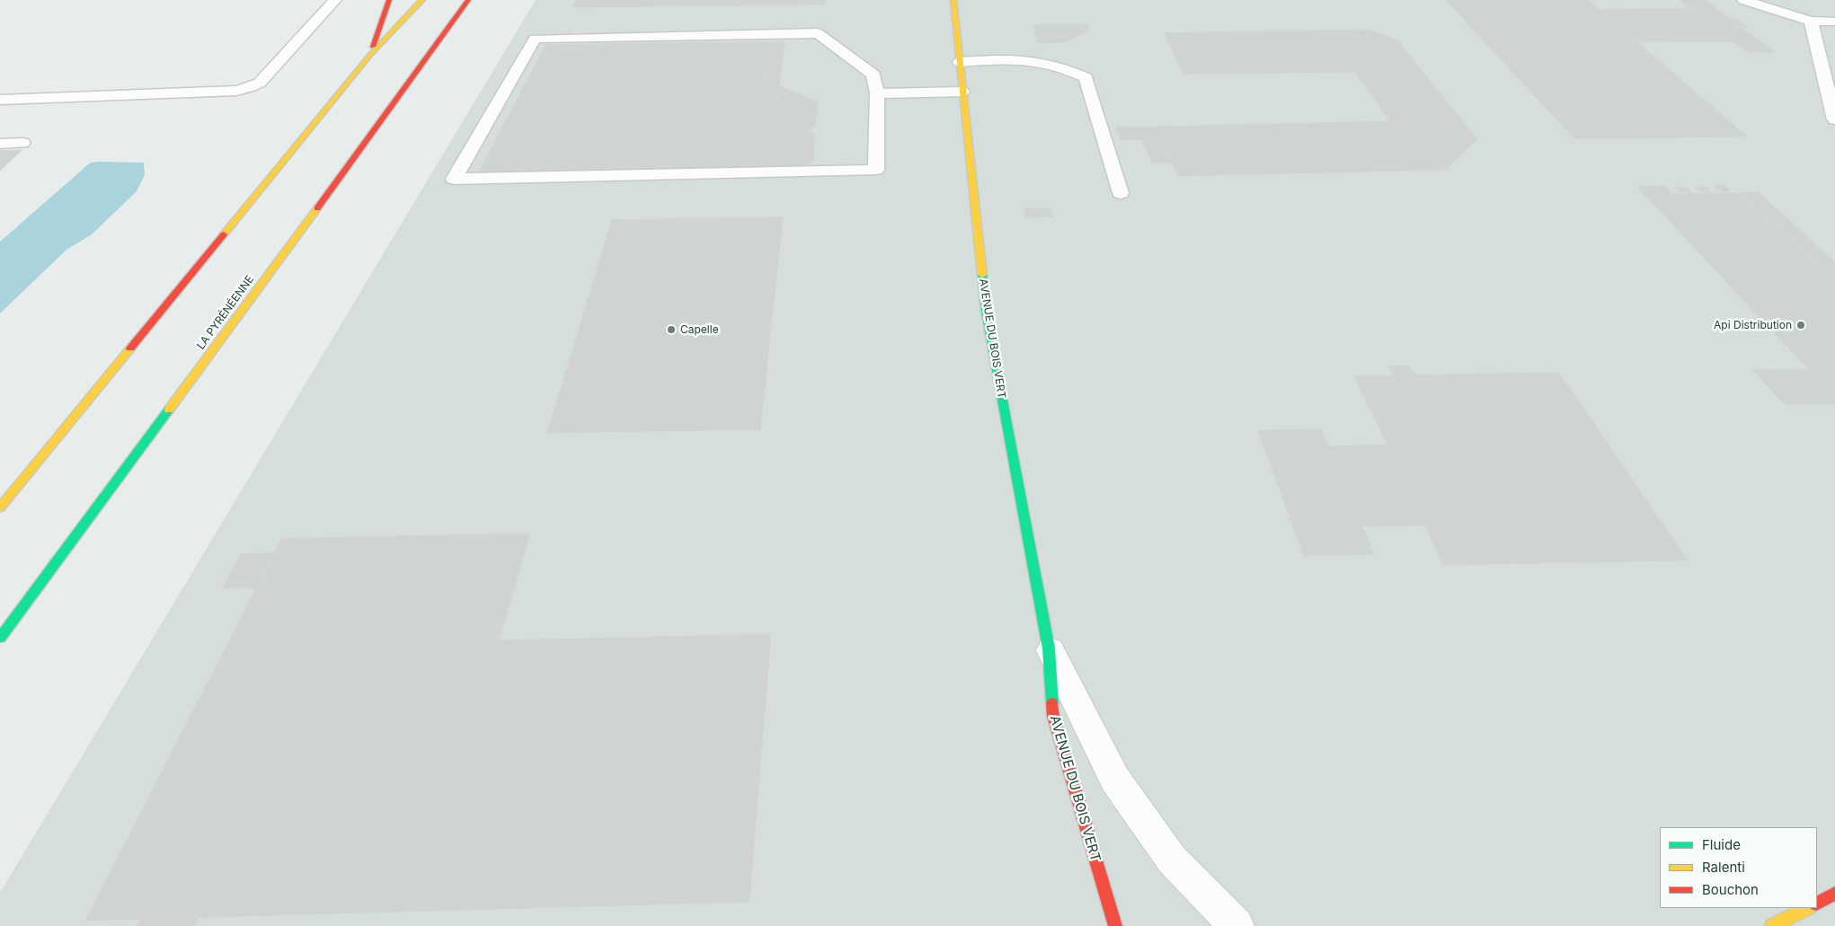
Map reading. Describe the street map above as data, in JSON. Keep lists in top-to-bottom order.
{
  "streets": {
    "main road": ["LA PYRÉNÉENNE", "AVENUE DU BOIS VERT"]
  },
  "places": ["Api Distribution", "Capelle"],
  "legend": ["Fluide", "Ralenti", "Bouchon"]
}
